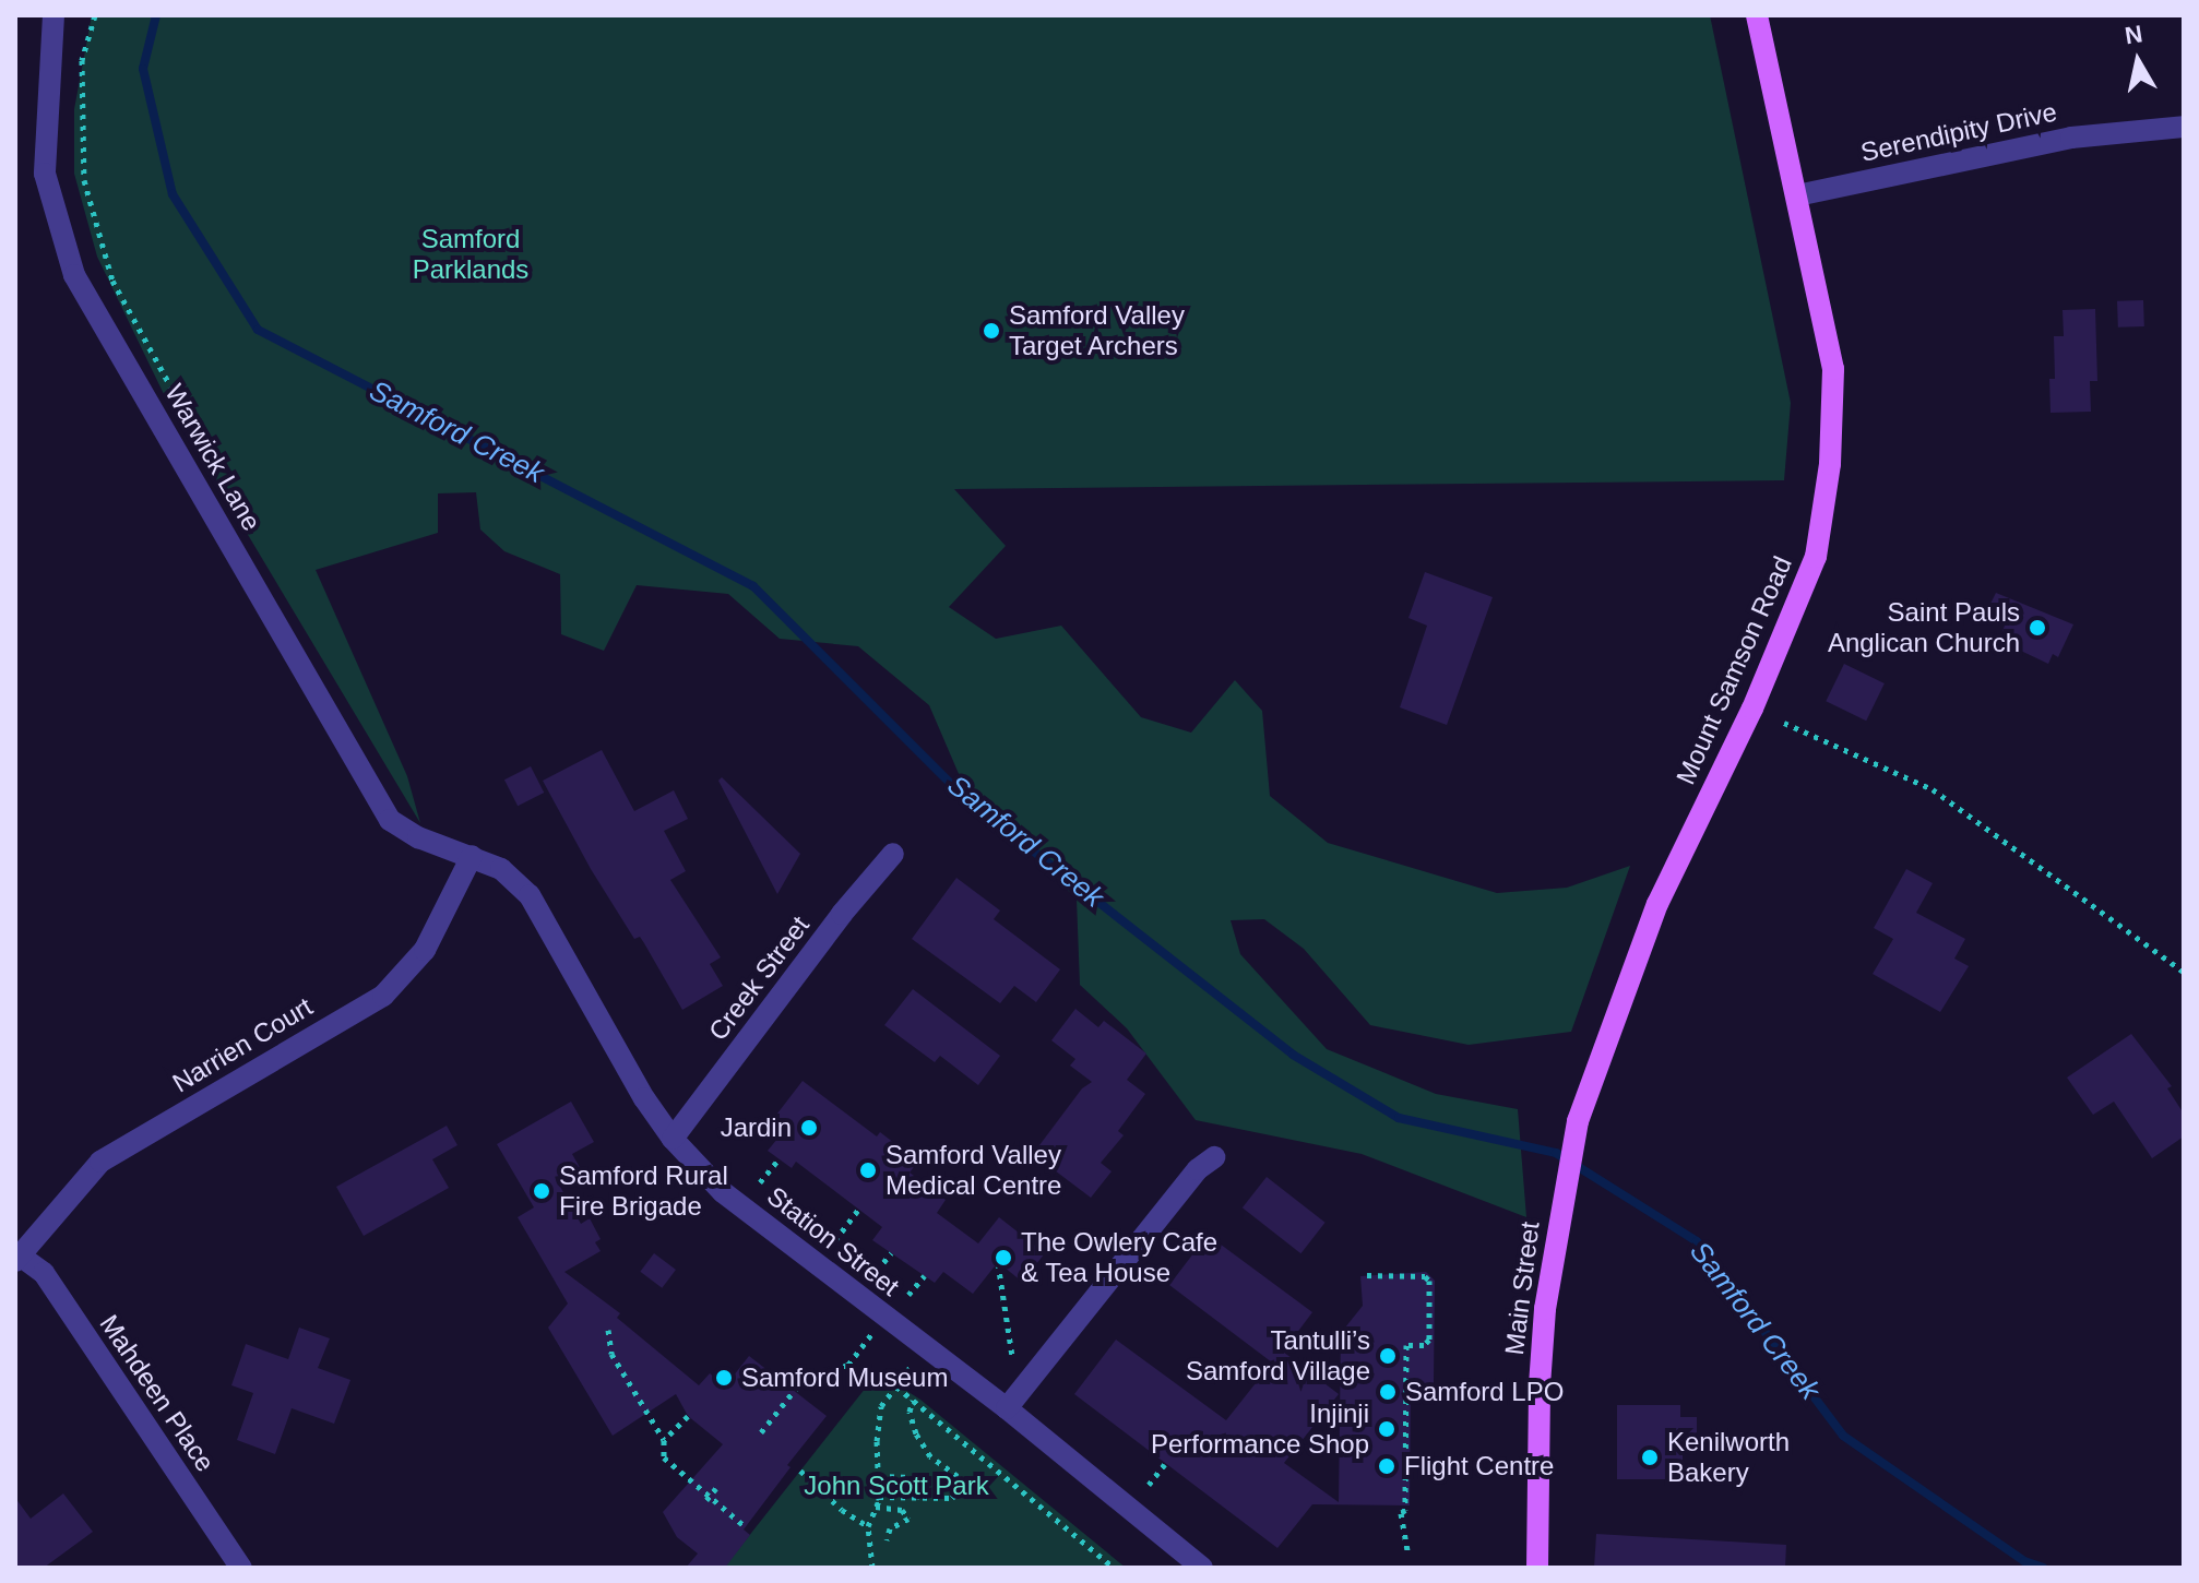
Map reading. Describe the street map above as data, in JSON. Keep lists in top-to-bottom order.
{
  "streets": {
    "main road": ["Mount Samson Road", "Main Street"],
    "street": [
      "Serendipity Drive",
      "Warwick Lane",
      "Creek Street",
      "Narrien Court",
      "Station Street",
      "Mahdeen Place"
    ]
  },
  "crossings": [
    ["Serendipity Drive", "Mount Samson Road"],
    ["Warwick Lane", "Narrien Court"],
    ["Warwick Lane", "Station Street"],
    ["Mount Samson Road", "Main Street"],
    ["Creek Street", "Station Street"],
    ["Narrien Court", "Station Street"],
    ["Narrien Court", "Mahdeen Place"]
  ],
  "water": ["Samford Creek"],
  "parks": ["Samford Parklands", "John Scott Park"],
  "places": [
    "Samford Valley Target Archers",
    "Saint Pauls Anglican Church",
    "Jardin",
    "Samford Valley Medical Centre",
    "Samford Rural Fire Brigade",
    "The Owlery Cafe & Tea House",
    "Tantulli’s Samford Village",
    "Samford Museum",
    "Samford LPO",
    "Injinji Performance Shop",
    "Kenilworth Bakery",
    "Flight Centre"
  ],
  "north": "top"
}
